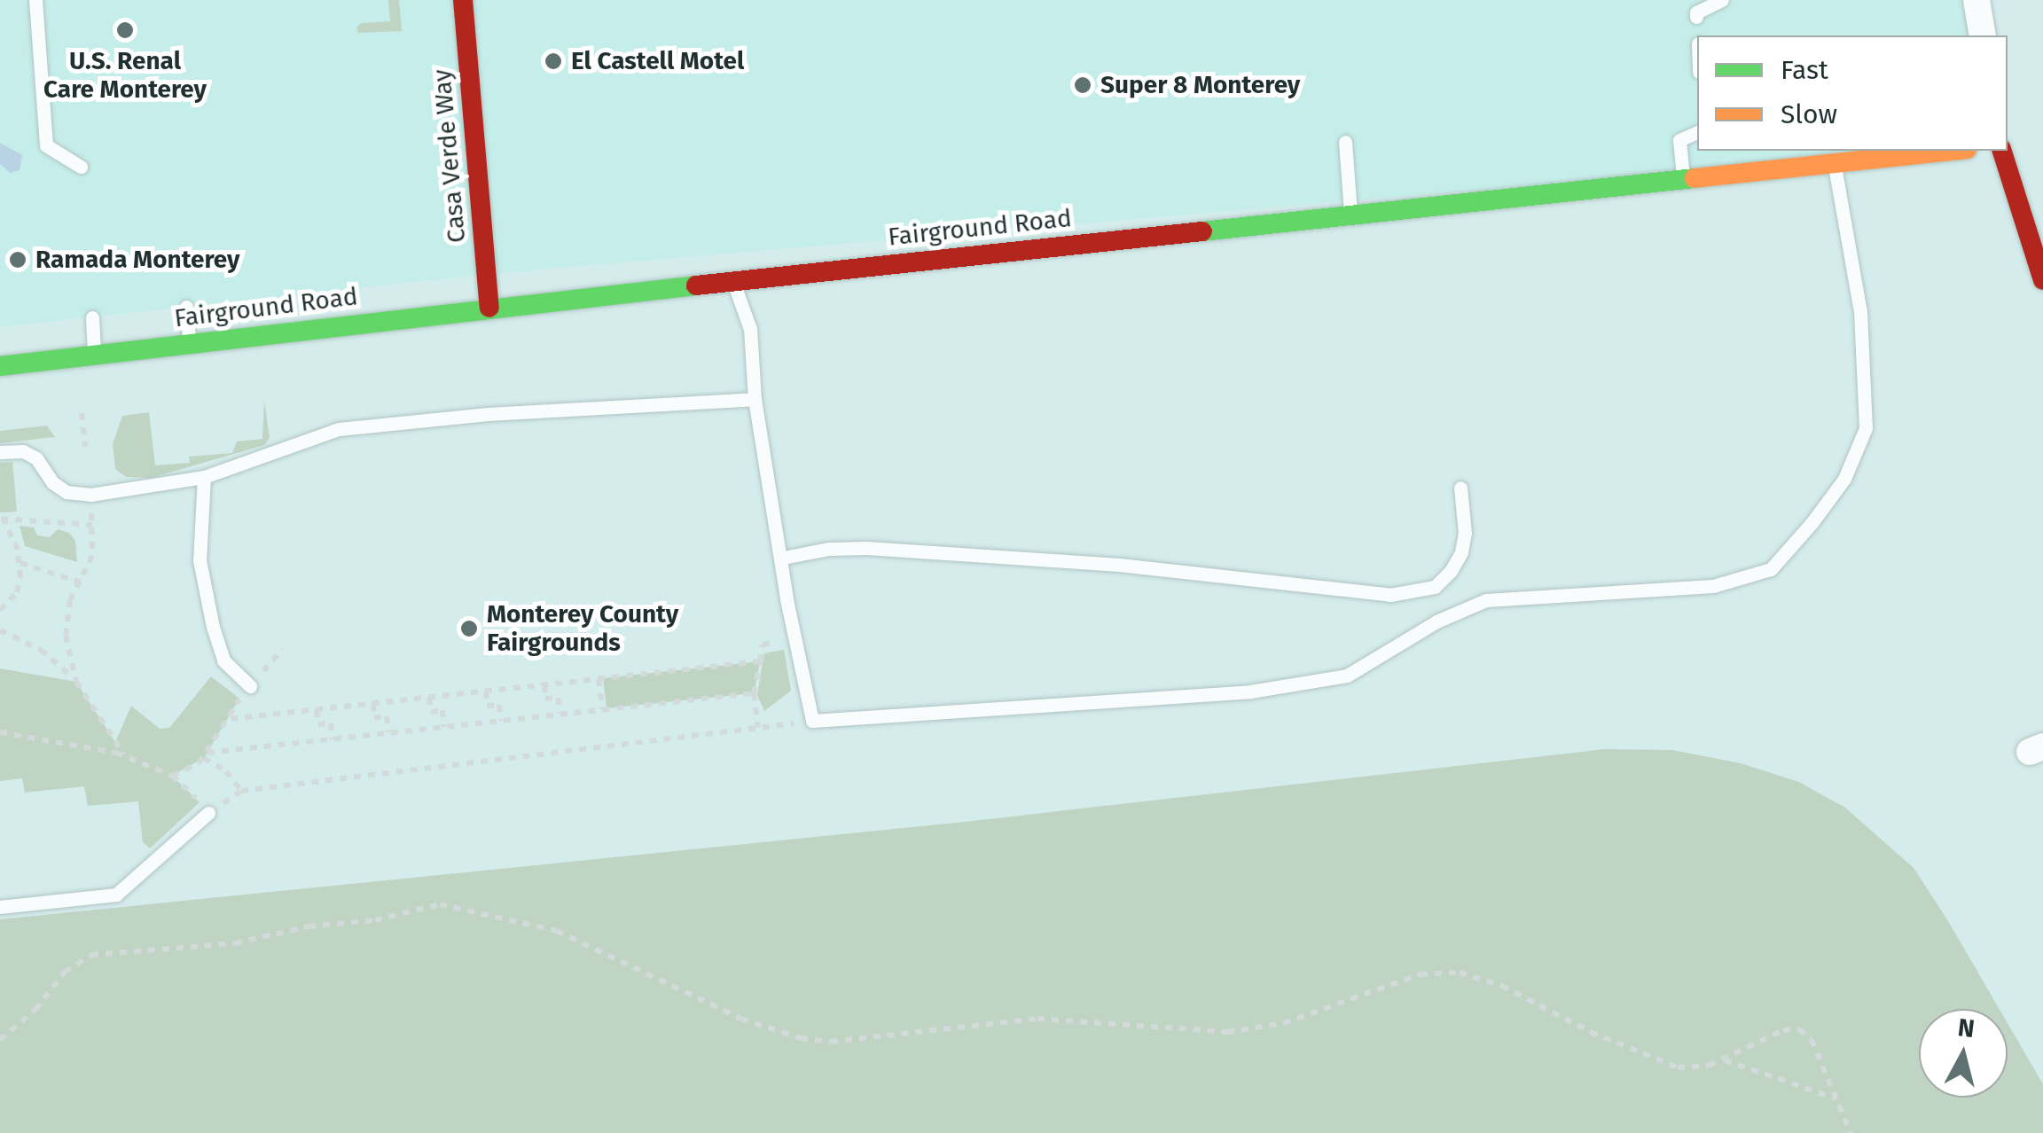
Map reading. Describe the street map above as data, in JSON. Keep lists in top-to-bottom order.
{
  "streets": {
    "street": ["Casa Verde Way", "Fairground Road"]
  },
  "crossings": [
    ["Casa Verde Way", "Fairground Road"]
  ],
  "places": [
    "U.S. Renal Care Monterey",
    "El Castell Motel",
    "Super 8 Monterey",
    "Ramada Monterey",
    "Monterey County Fairgrounds"
  ],
  "legend": ["Fast", "Slow"],
  "north": "top"
}
